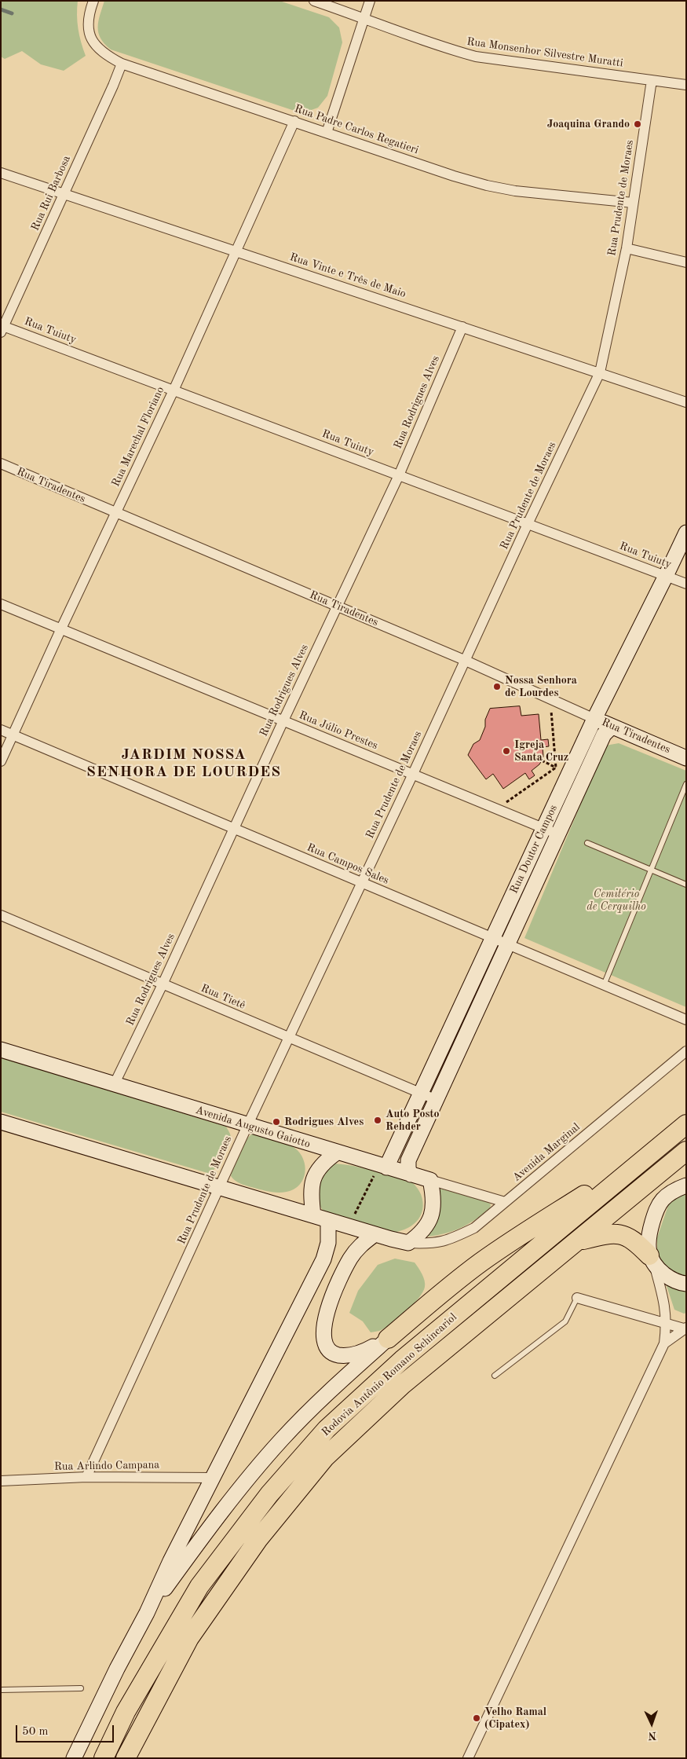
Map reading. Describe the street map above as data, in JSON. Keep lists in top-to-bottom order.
{
  "streets": {
    "highway": ["Rodovia Antônio Romano Schincariol"],
    "street": [
      "Rua Monsenhor Silvestre Muratti",
      "Rua Padre Carlos Regatieri",
      "Rua Rui Barbosa",
      "Rua Prudente de Moraes",
      "Rua Vinte e Três de Maio",
      "Rua Tuiuty",
      "Rua Rodrigues Alves",
      "Rua Marechal Floriano",
      "Rua Tiradentes",
      "Rua Júlio Prestes",
      "Rua Doutor Campos",
      "Rua Campos Sales",
      "Rua Tietê",
      "Avenida Augusto Gaiotto",
      "Avenida Marginal",
      "Rua Arlindo Campana"
    ]
  },
  "crossings": [
    ["Rua Monsenhor Silvestre Muratti", "Rua Prudente de Moraes"],
    ["Rua Padre Carlos Regatieri", "Rua Rui Barbosa"],
    ["Rua Padre Carlos Regatieri", "Rua Prudente de Moraes"],
    ["Rua Padre Carlos Regatieri", "Rua Marechal Floriano"],
    ["Rua Rui Barbosa", "Rua Vinte e Três de Maio"],
    ["Rua Rui Barbosa", "Rua Tuiuty"],
    ["Rua Prudente de Moraes", "Rua Vinte e Três de Maio"],
    ["Rua Prudente de Moraes", "Rua Tuiuty"],
    ["Rua Prudente de Moraes", "Rua Tiradentes"],
    ["Rua Prudente de Moraes", "Rua Júlio Prestes"],
    ["Rua Prudente de Moraes", "Rua Campos Sales"],
    ["Rua Prudente de Moraes", "Rua Tietê"],
    ["Rua Prudente de Moraes", "Avenida Augusto Gaiotto"],
    ["Rua Prudente de Moraes", "Rua Arlindo Campana"],
    ["Rua Vinte e Três de Maio", "Rua Rodrigues Alves"],
    ["Rua Vinte e Três de Maio", "Rua Marechal Floriano"],
    ["Rua Tuiuty", "Rua Rodrigues Alves"],
    ["Rua Tuiuty", "Rua Marechal Floriano"],
    ["Rua Tuiuty", "Rua Doutor Campos"],
    ["Rua Rodrigues Alves", "Rua Tiradentes"],
    ["Rua Rodrigues Alves", "Rua Júlio Prestes"],
    ["Rua Rodrigues Alves", "Rua Campos Sales"],
    ["Rua Rodrigues Alves", "Rua Tietê"],
    ["Rua Rodrigues Alves", "Avenida Augusto Gaiotto"],
    ["Rua Marechal Floriano", "Rua Tiradentes"],
    ["Rua Marechal Floriano", "Rua Júlio Prestes"],
    ["Rua Marechal Floriano", "Rua Campos Sales"],
    ["Rua Tiradentes", "Rua Doutor Campos"],
    ["Rua Júlio Prestes", "Rua Doutor Campos"],
    ["Rua Doutor Campos", "Rua Campos Sales"],
    ["Rua Doutor Campos", "Rua Tietê"],
    ["Rua Doutor Campos", "Avenida Augusto Gaiotto"],
    ["Avenida Augusto Gaiotto", "Avenida Marginal"]
  ],
  "districts": ["JARDIM NOSSA SENHORA DE LOURDES"],
  "parks": ["Cemitério de Cerquilho"],
  "places": [
    "Joaquina Grando",
    "Nossa Senhora de Lourdes",
    "Igreja Santa Cruz",
    "Auto Posto Rehder",
    "Rodrigues Alves",
    "Velho Ramal (Cipatex)"
  ],
  "scale_bar": "50 m",
  "north": "bottom"
}
